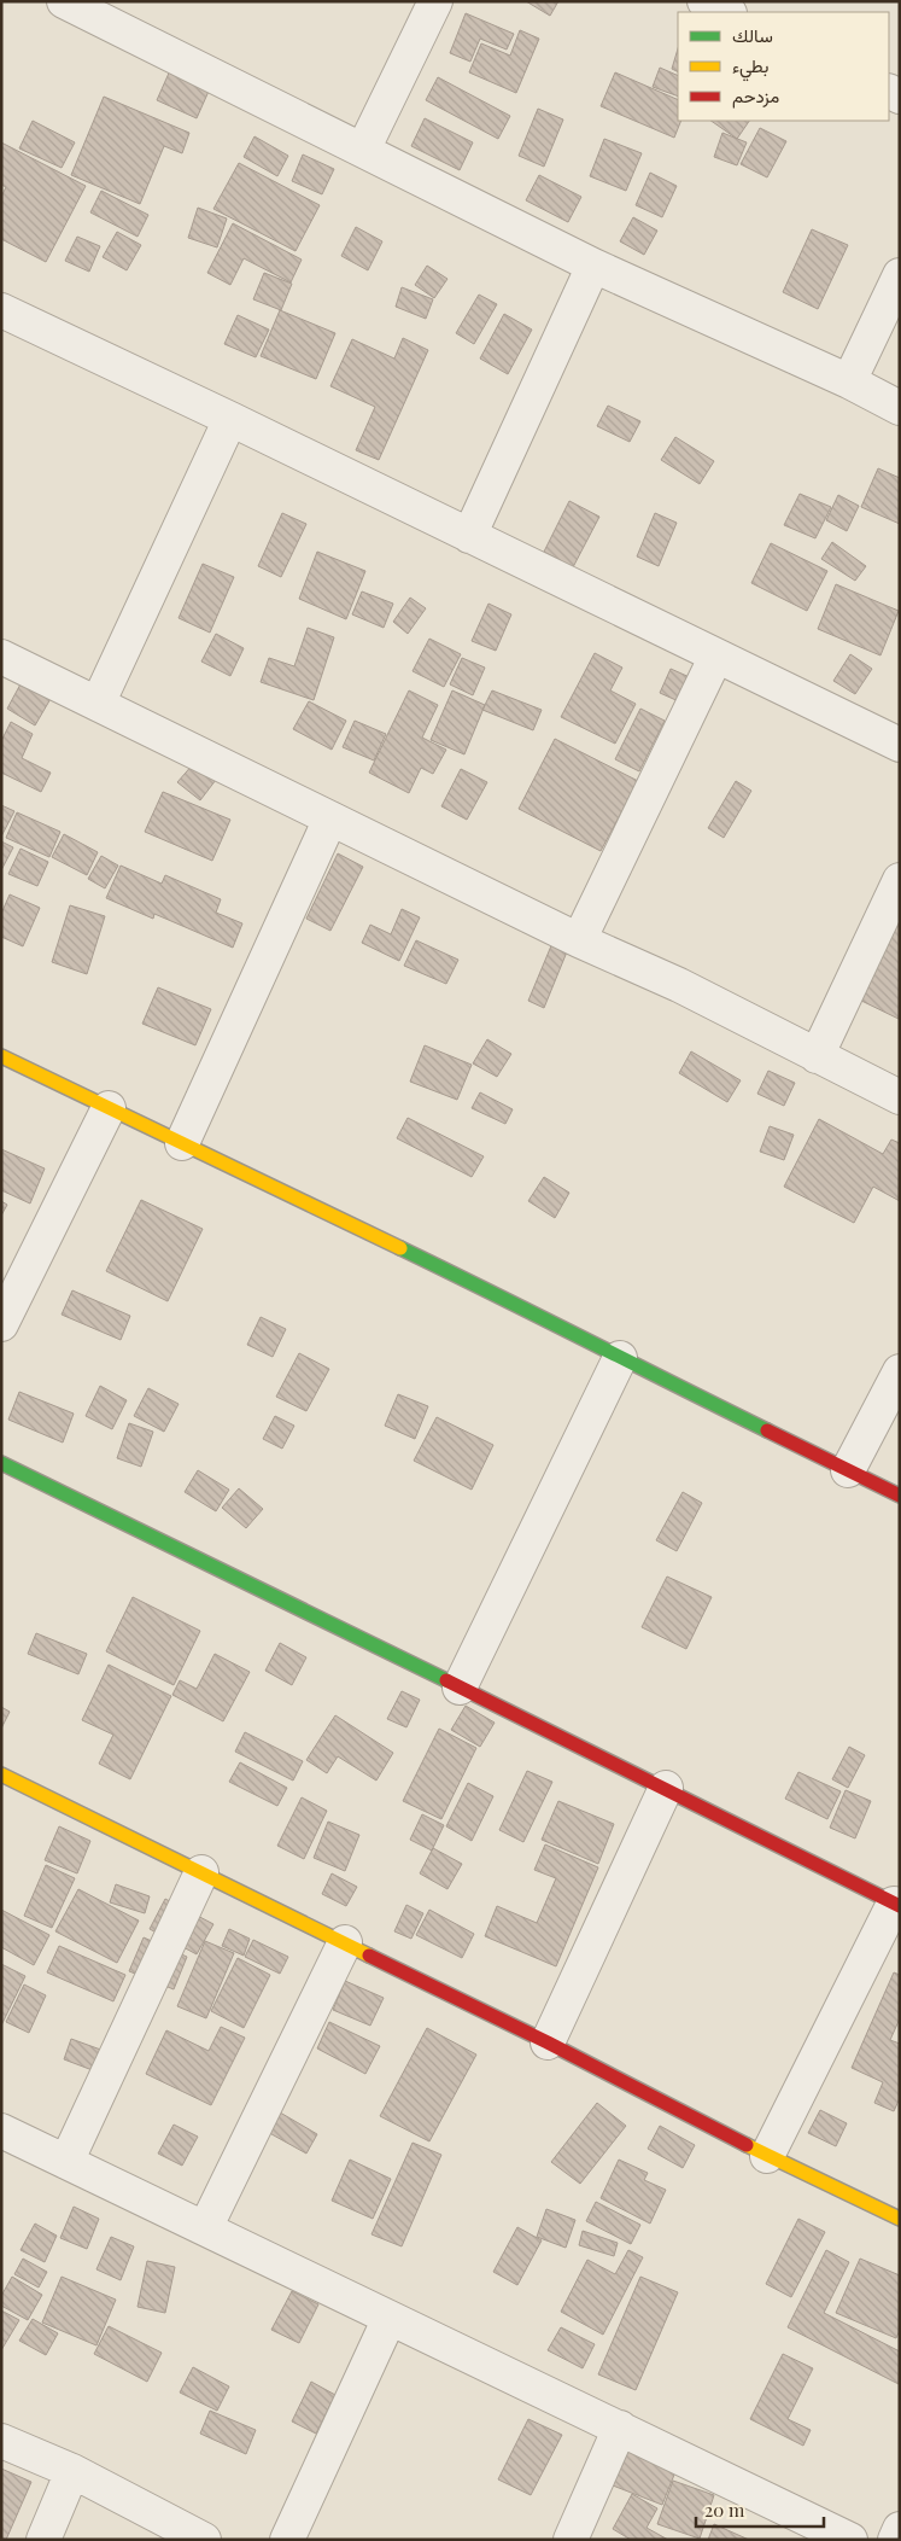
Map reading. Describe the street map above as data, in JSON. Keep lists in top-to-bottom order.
{
  "legend": ["سالك", "بطيء", "مزدحم"],
  "scale_bar": "20 m"
}
